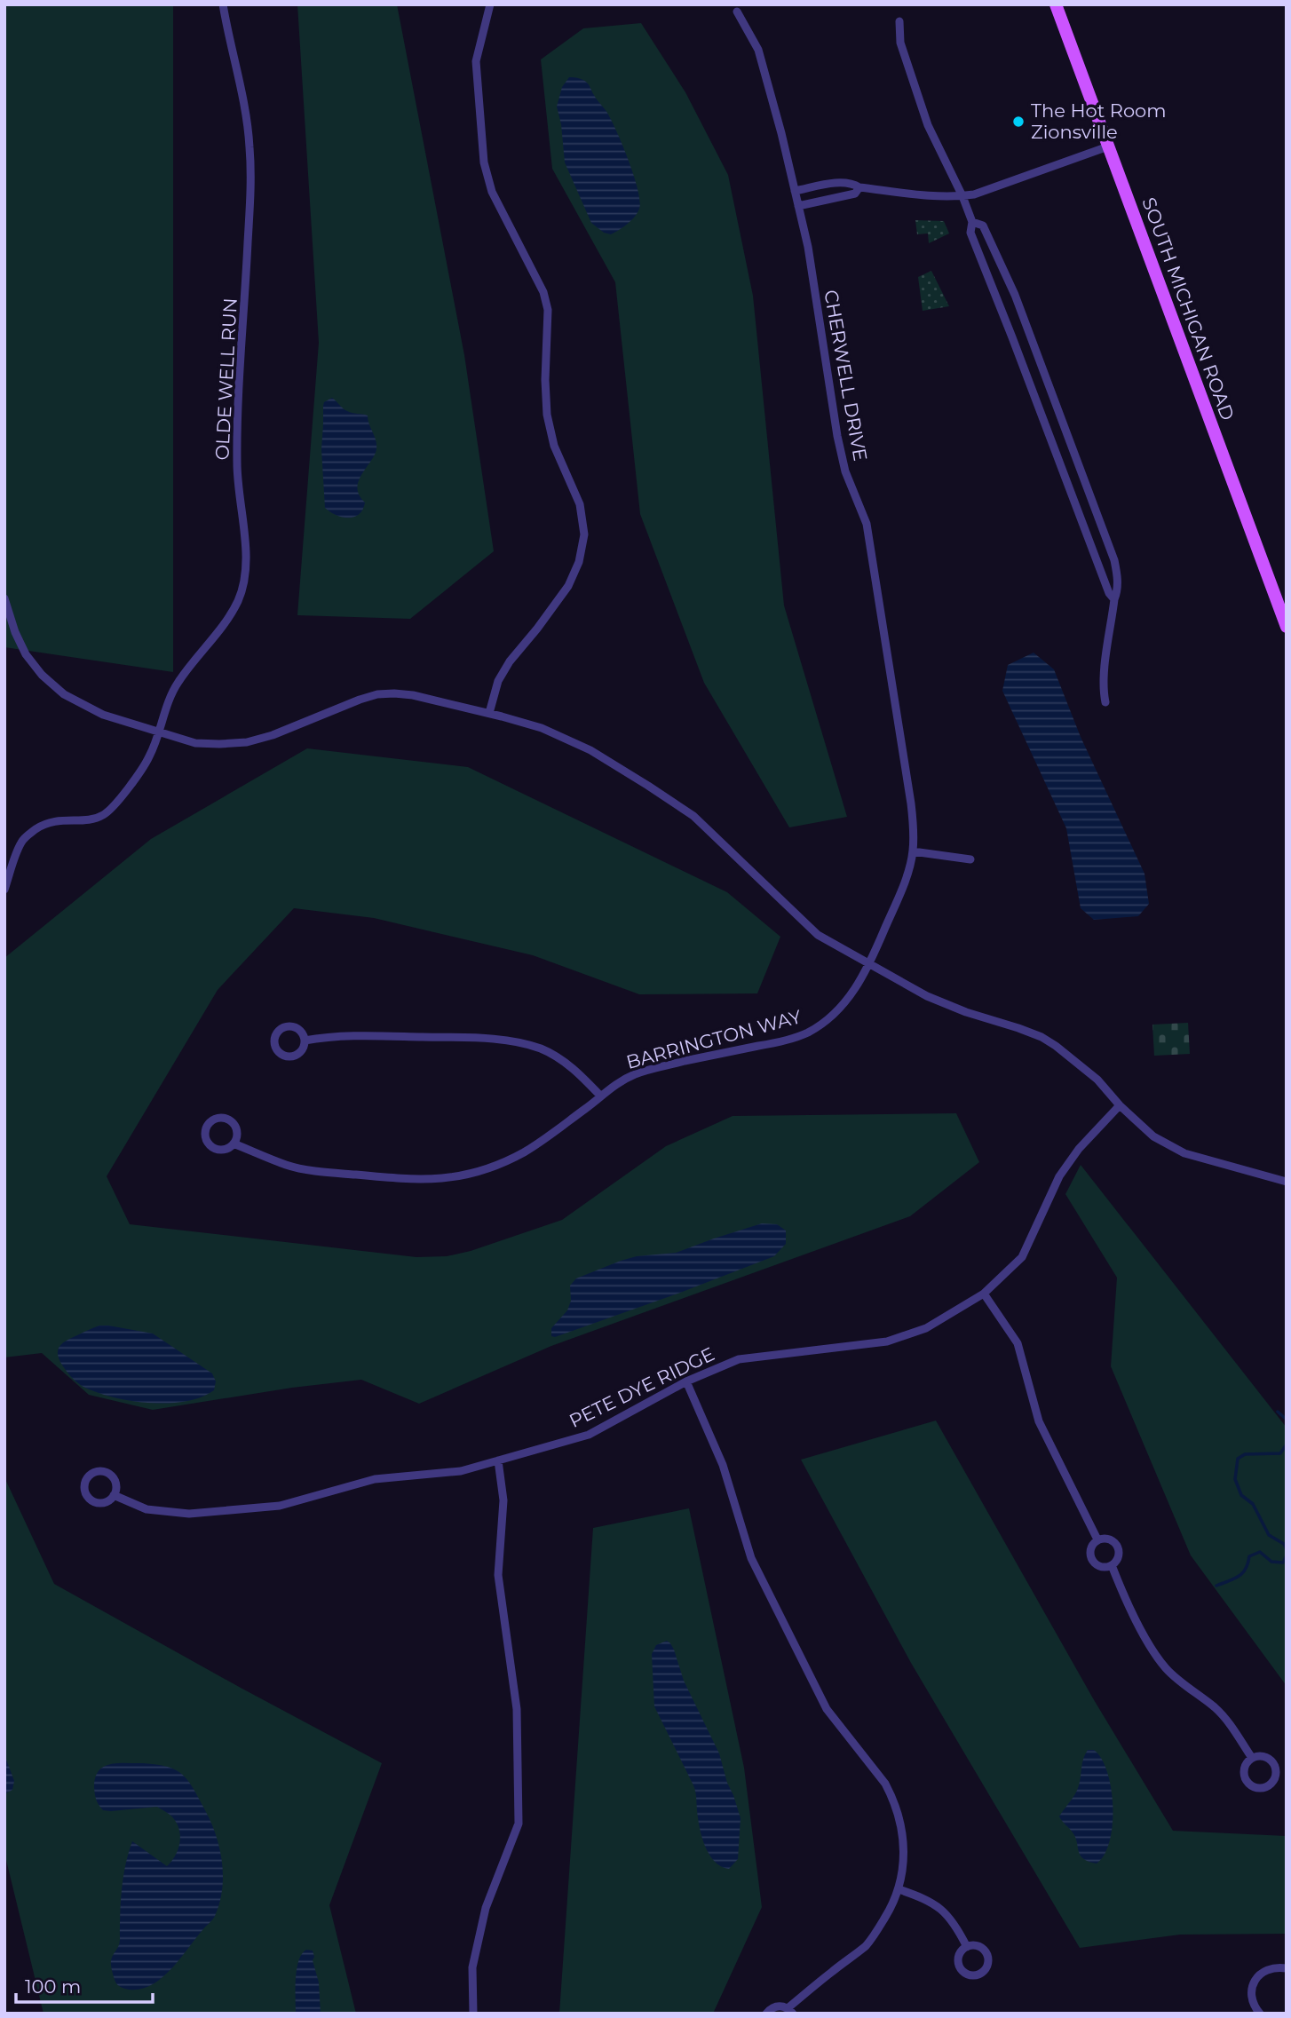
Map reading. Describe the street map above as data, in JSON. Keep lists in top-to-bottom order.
{
  "streets": {
    "main road": ["SOUTH MICHIGAN ROAD"],
    "street": [
      "CHERWELL DRIVE",
      "OLDE WELL RUN",
      "BARRINGTON WAY",
      "PETE DYE RIDGE"
    ]
  },
  "crossings": [
    ["CHERWELL DRIVE", "BARRINGTON WAY"]
  ],
  "places": ["The Hot Room Zionsville"],
  "scale_bar": "100 m"
}
